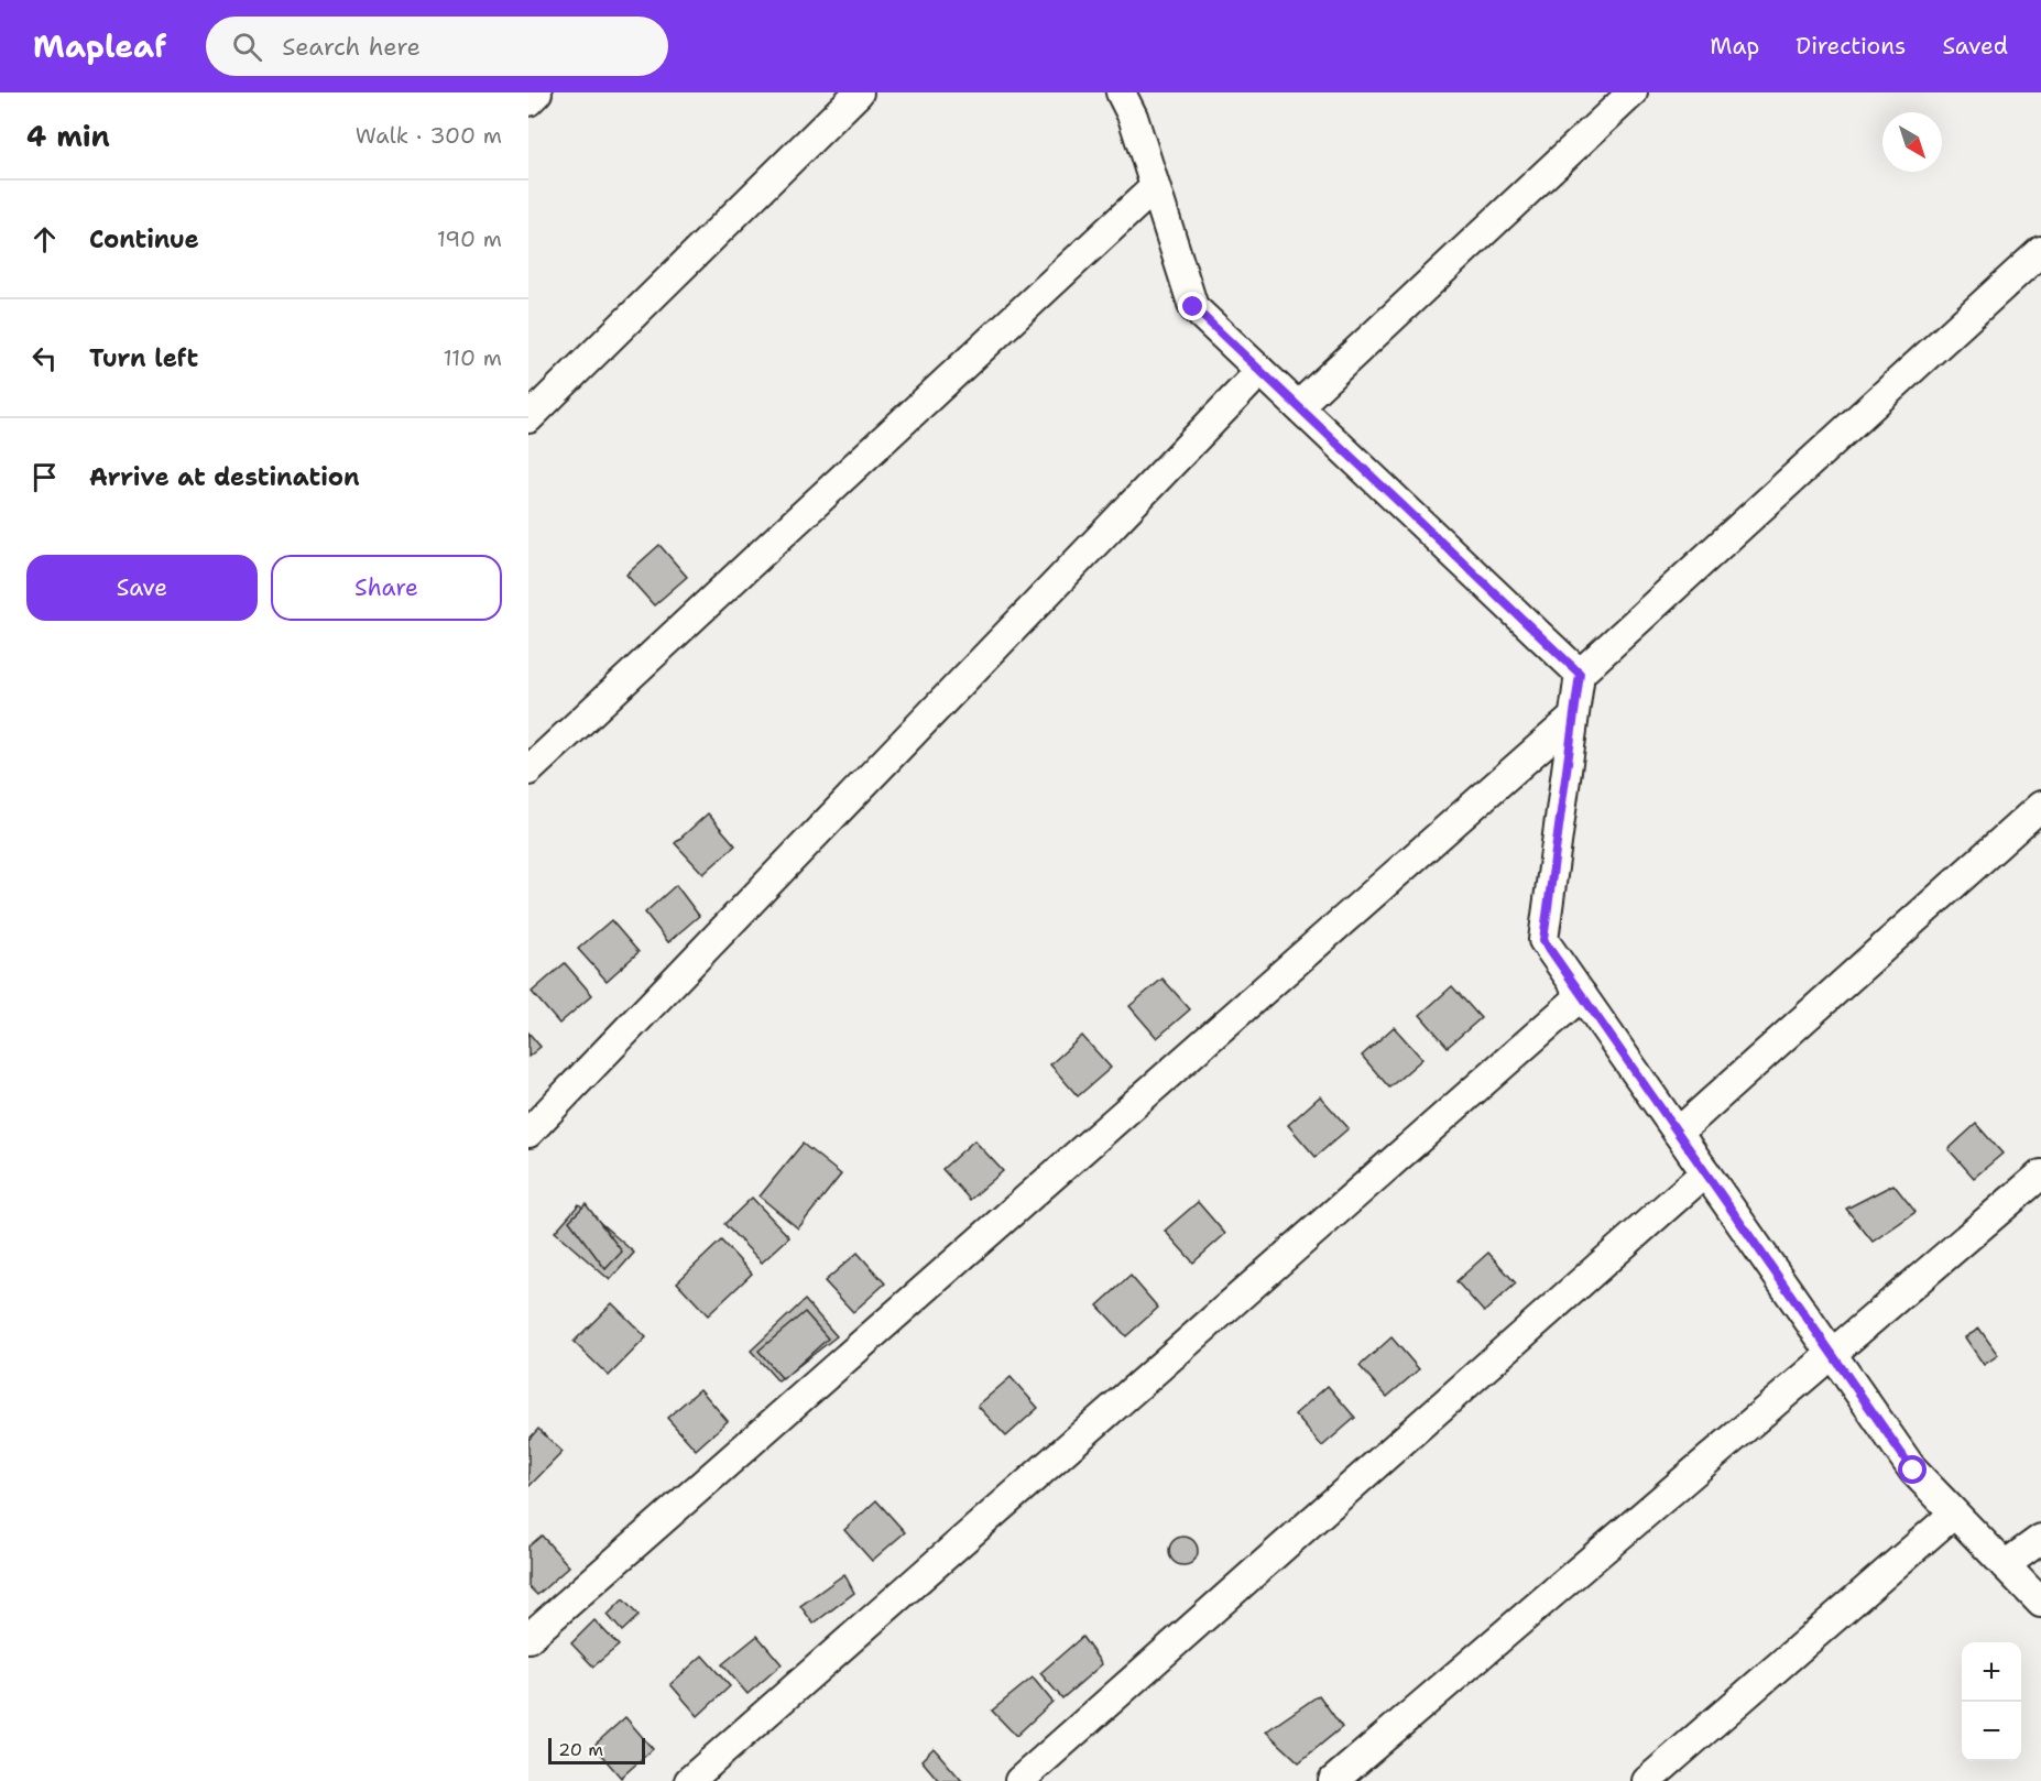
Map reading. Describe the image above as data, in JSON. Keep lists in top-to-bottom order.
{
  "scale_bar": "20 m",
  "north": "bottom right",
  "page": {
    "header": "Mapleaf",
    "search": "Search here",
    "nav": ["Map", "Directions", "Saved"],
    "heading": ["4 min", "Walk · 300 m"],
    "list": [
      ["Continue", "190 m"],
      ["Turn left", "110 m"],
      "Arrive at destination"
    ],
    "buttons": ["Save", "Share"],
    "map_buttons": ["+", "−"],
    "scale": "20 m"
  }
}
